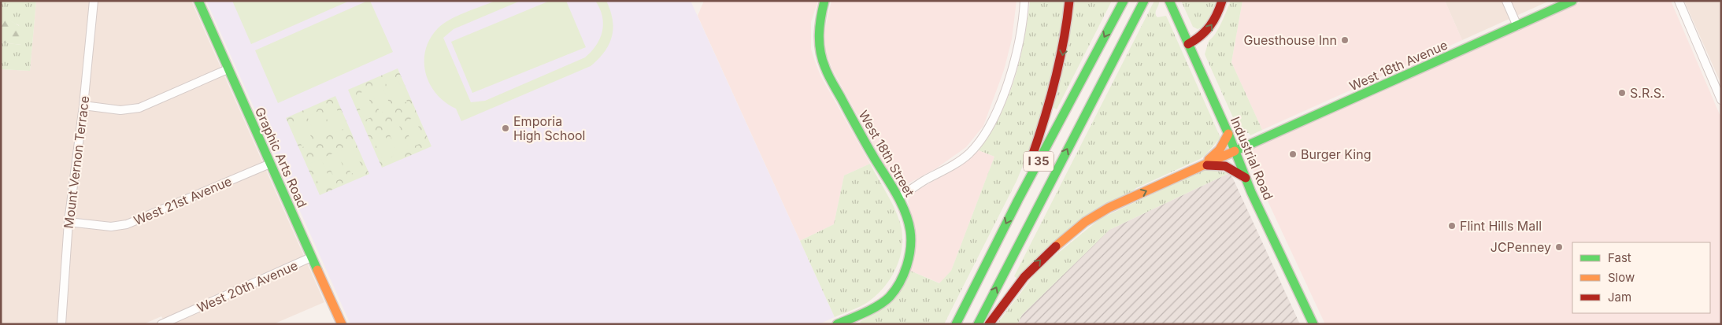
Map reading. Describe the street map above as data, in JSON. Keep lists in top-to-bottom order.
{
  "streets": {
    "main road": [
      "West 18th Avenue",
      "West 18th Street",
      "Graphic Arts Road",
      "Industrial Road",
      "I 35"
    ],
    "street": ["Mount Vernon Terrace", "West 21st Avenue", "West 20th Avenue"]
  },
  "crossings": [
    ["West 18th Avenue", "Industrial Road"],
    ["Graphic Arts Road", "West 21st Avenue"],
    ["Graphic Arts Road", "West 20th Avenue"],
    ["Mount Vernon Terrace", "West 21st Avenue"]
  ],
  "one_way": ["West 18th Avenue"],
  "places": [
    "Guesthouse Inn",
    "S.R.S.",
    "Emporia High School",
    "Burger King",
    "Flint Hills Mall",
    "JCPenney"
  ],
  "legend": ["Fast", "Slow", "Jam"]
}
